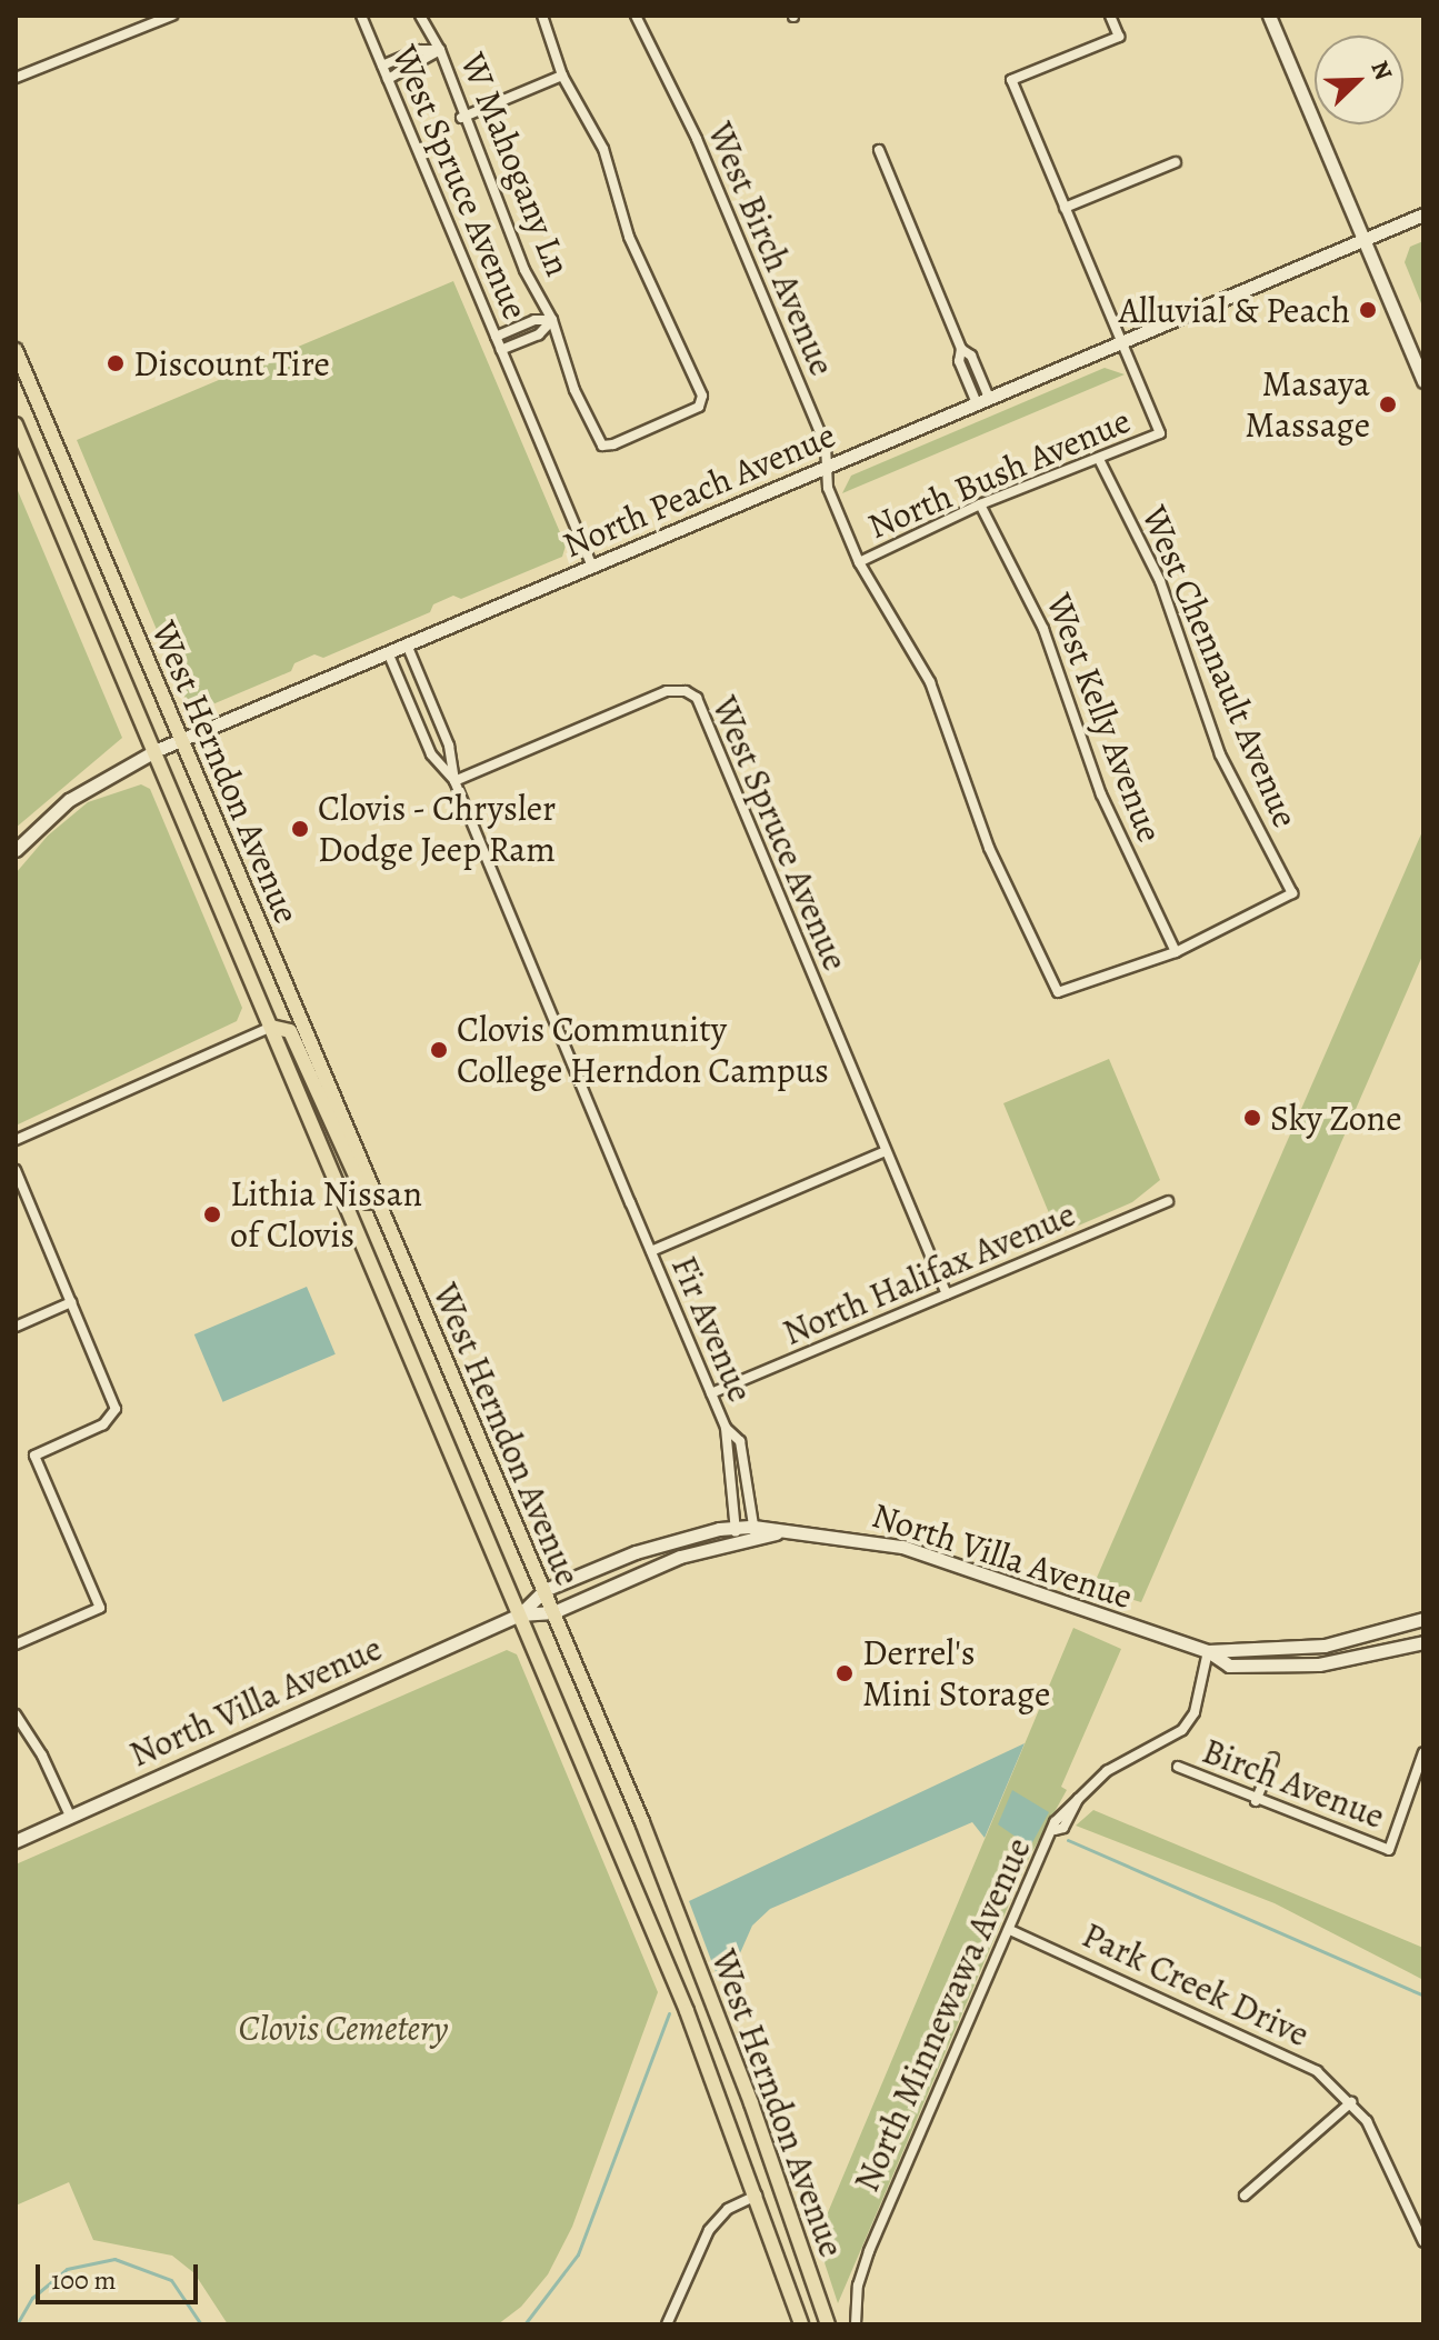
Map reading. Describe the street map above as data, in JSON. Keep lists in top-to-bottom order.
{
  "streets": {
    "main road": ["North Peach Avenue", "West Herndon Avenue", "North Villa Avenue"],
    "street": [
      "W Mahogany Ln",
      "West Spruce Avenue",
      "West Birch Avenue",
      "North Bush Avenue",
      "West Chennault Avenue",
      "West Kelly Avenue",
      "North Halifax Avenue",
      "Fir Avenue",
      "Birch Avenue",
      "Park Creek Drive",
      "North Minnewawa Avenue"
    ]
  },
  "crossings": [
    ["West Spruce Avenue", "North Peach Avenue"],
    ["West Spruce Avenue", "North Halifax Avenue"],
    ["West Spruce Avenue", "Fir Avenue"],
    ["West Birch Avenue", "North Bush Avenue"],
    ["West Birch Avenue", "North Peach Avenue"],
    ["West Birch Avenue", "West Chennault Avenue"],
    ["West Birch Avenue", "West Kelly Avenue"],
    ["North Bush Avenue", "North Peach Avenue"],
    ["North Bush Avenue", "West Chennault Avenue"],
    ["North Bush Avenue", "West Kelly Avenue"],
    ["North Peach Avenue", "West Herndon Avenue"],
    ["West Chennault Avenue", "West Kelly Avenue"],
    ["West Herndon Avenue", "North Villa Avenue"],
    ["North Halifax Avenue", "Fir Avenue"],
    ["Fir Avenue", "North Villa Avenue"],
    ["North Villa Avenue", "North Minnewawa Avenue"],
    ["Park Creek Drive", "North Minnewawa Avenue"]
  ],
  "parks": ["Clovis Cemetery"],
  "places": [
    "Alluvial & Peach",
    "Discount Tire",
    "Masaya Massage",
    "Clovis - Chrysler Dodge Jeep Ram",
    "Clovis Community College Herndon Campus",
    "Sky Zone",
    "Lithia Nissan of Clovis",
    "Derrel's Mini Storage"
  ],
  "scale_bar": "100 m",
  "north": "top right"
}
